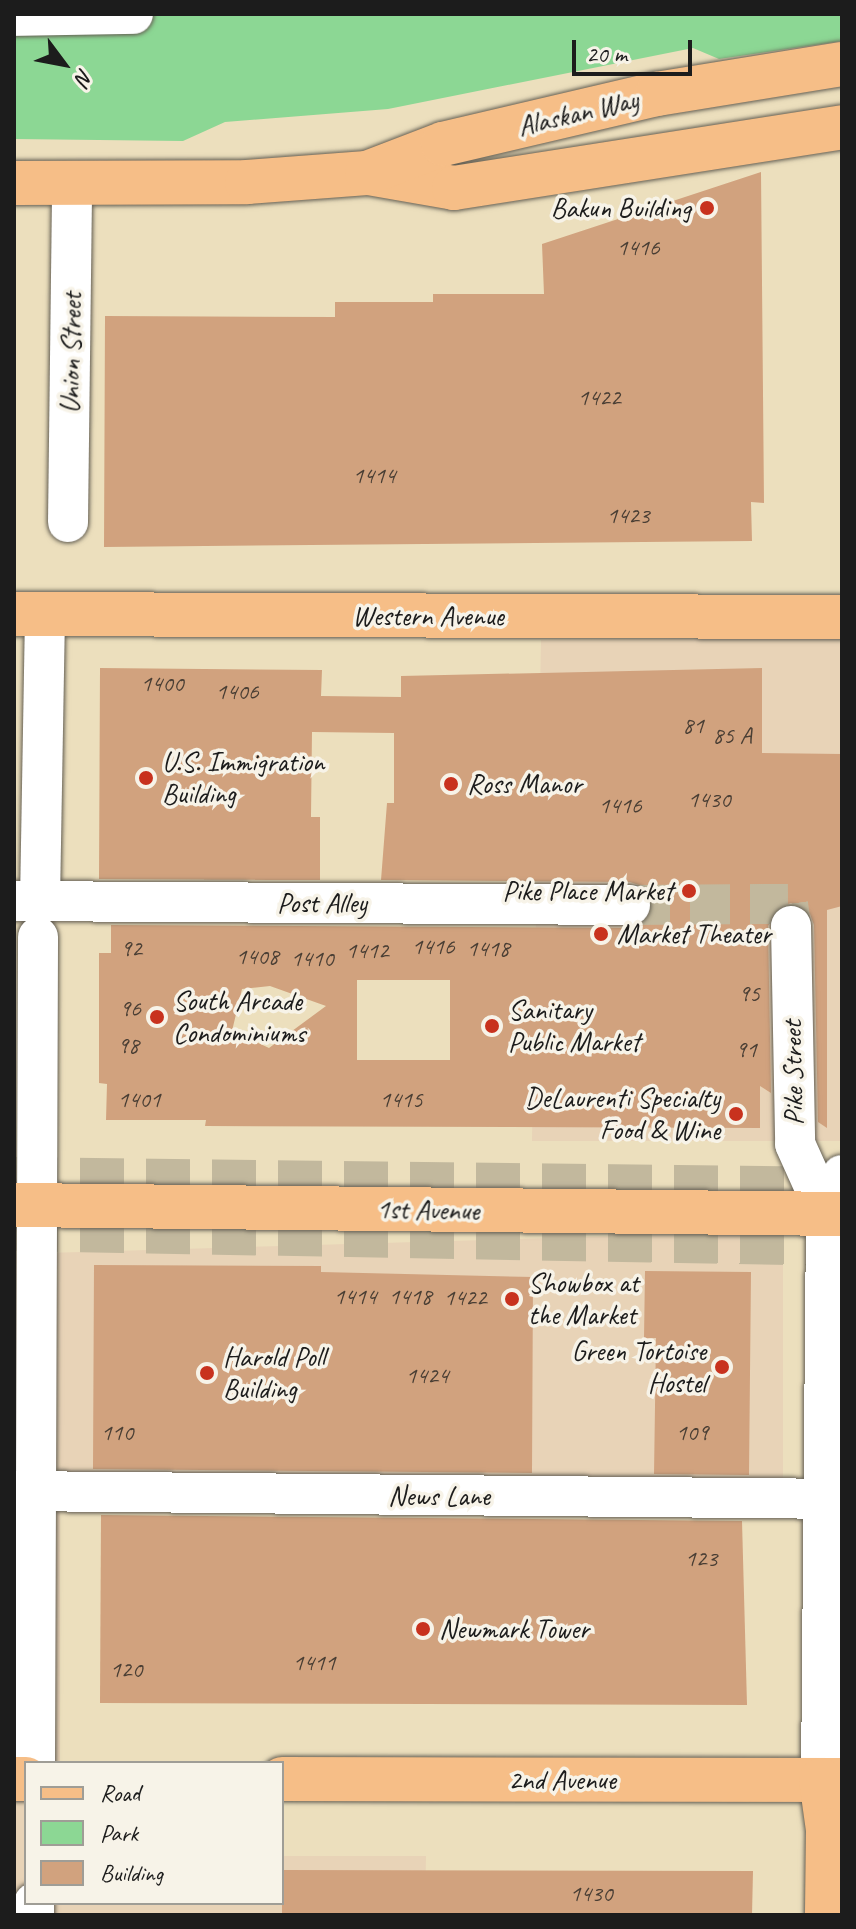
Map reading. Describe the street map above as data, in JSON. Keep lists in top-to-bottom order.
{
  "streets": {
    "main road": [
      "Alaskan Way",
      "Western Avenue",
      "Pike Street",
      "1st Avenue",
      "2nd Avenue"
    ],
    "street": ["Union Street", "Post Alley", "News Lane"]
  },
  "crossings": [
    ["Alaskan Way", "Union Street"],
    ["Pike Street", "1st Avenue"],
    ["Pike Street", "News Lane"],
    ["Pike Street", "2nd Avenue"]
  ],
  "places": [
    "Bakun Building",
    "U.S. Immigration Building",
    "Ross Manor",
    "Pike Place Market",
    "Market Theater",
    "South Arcade Condominiums",
    "Sanitary Public Market",
    "DeLaurenti Specialty Food & Wine",
    "Showbox at the Market",
    "Green Tortoise Hostel",
    "Harold Poll Building",
    "Newmark Tower"
  ],
  "house_numbers": [
    "1416",
    "1422",
    "1414",
    "1423",
    "1400",
    "1406",
    "81",
    "85 A",
    "1430",
    "1416",
    "1416",
    "92",
    "1418",
    "1412",
    "1408",
    "1410",
    "95",
    "96",
    "98",
    "91",
    "1401",
    "1415",
    "1414",
    "1418",
    "1422",
    "1424",
    "110",
    "109",
    "123",
    "1411",
    "120",
    "1430"
  ],
  "legend": ["Road", "Park", "Building"],
  "scale_bar": "20 m",
  "north": "bottom right"
}
